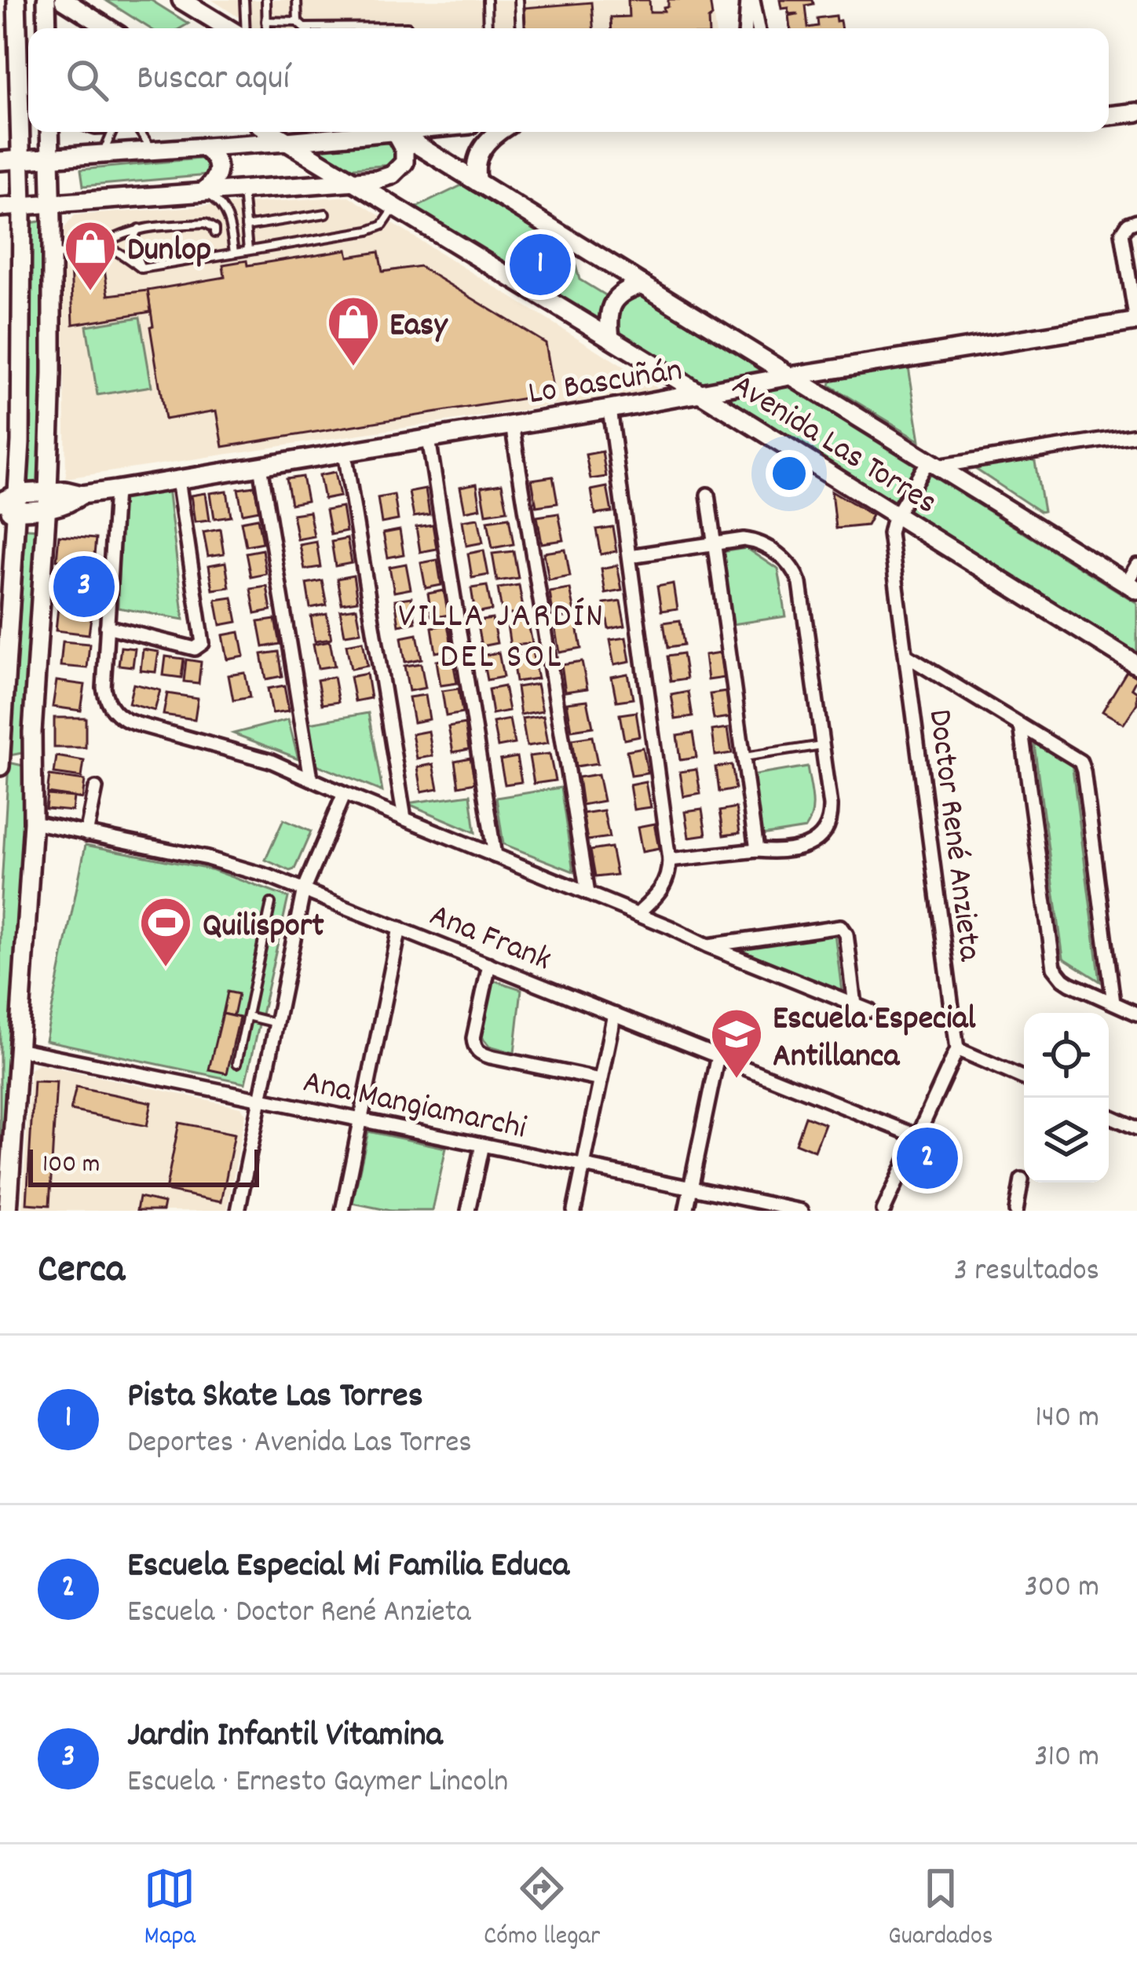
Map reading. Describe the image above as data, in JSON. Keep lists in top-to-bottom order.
{
  "streets": {
    "street": [
      "Lo Bascuñán",
      "Avenida Las Torres",
      "Doctor René Anzieta",
      "Ana Frank",
      "Ana Mangiamarchi"
    ]
  },
  "crossings": [
    ["Lo Bascuñán", "Avenida Las Torres"],
    ["Avenida Las Torres", "Doctor René Anzieta"]
  ],
  "districts": ["VILLA JARDÍN DEL SOL"],
  "places": {
    "shop": ["Dunlop", "Easy"],
    "sports": ["Quilisport"],
    "school or university": ["Escuela Especial Antillanca"]
  },
  "scale_bar": "100 m",
  "page": {
    "search": "Buscar aquí",
    "pins": ["1", "3", "2"],
    "scale": "100 m",
    "heading": ["Cerca", "3 resultados"],
    "list": [
      {
        "mark": "1",
        "name": "Pista Skate Las Torres",
        "note": "Deportes · Avenida Las Torres",
        "value": "140 m"
      },
      {
        "mark": "2",
        "name": "Escuela Especial Mi Familia Educa",
        "note": "Escuela · Doctor René Anzieta",
        "value": "300 m"
      },
      {
        "mark": "3",
        "name": "Jardin Infantil Vitamina",
        "note": "Escuela · Ernesto Gaymer Lincoln",
        "value": "310 m"
      }
    ],
    "nav": ["Mapa", "Cómo llegar", "Guardados"]
  }
}
